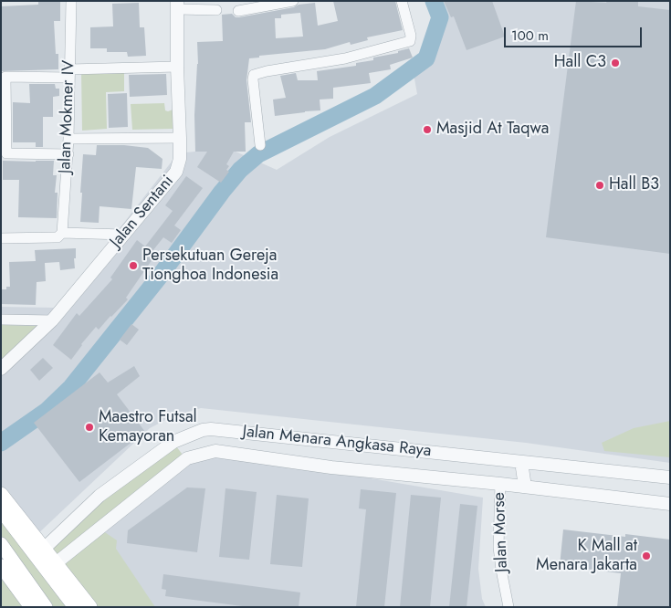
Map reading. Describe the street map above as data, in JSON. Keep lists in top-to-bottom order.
{
  "streets": {
    "street": [
      "Jalan Mokmer IV",
      "Jalan Sentani",
      "Jalan Menara Angkasa Raya",
      "Jalan Morse"
    ]
  },
  "crossings": [
    ["Jalan Menara Angkasa Raya", "Jalan Morse"]
  ],
  "places": [
    "Hall C3",
    "Masjid At Taqwa",
    "Hall B3",
    "Persekutuan Gereja Tionghoa Indonesia",
    "Maestro Futsal Kemayoran",
    "K Mall at Menara Jakarta"
  ],
  "scale_bar": "100 m"
}
